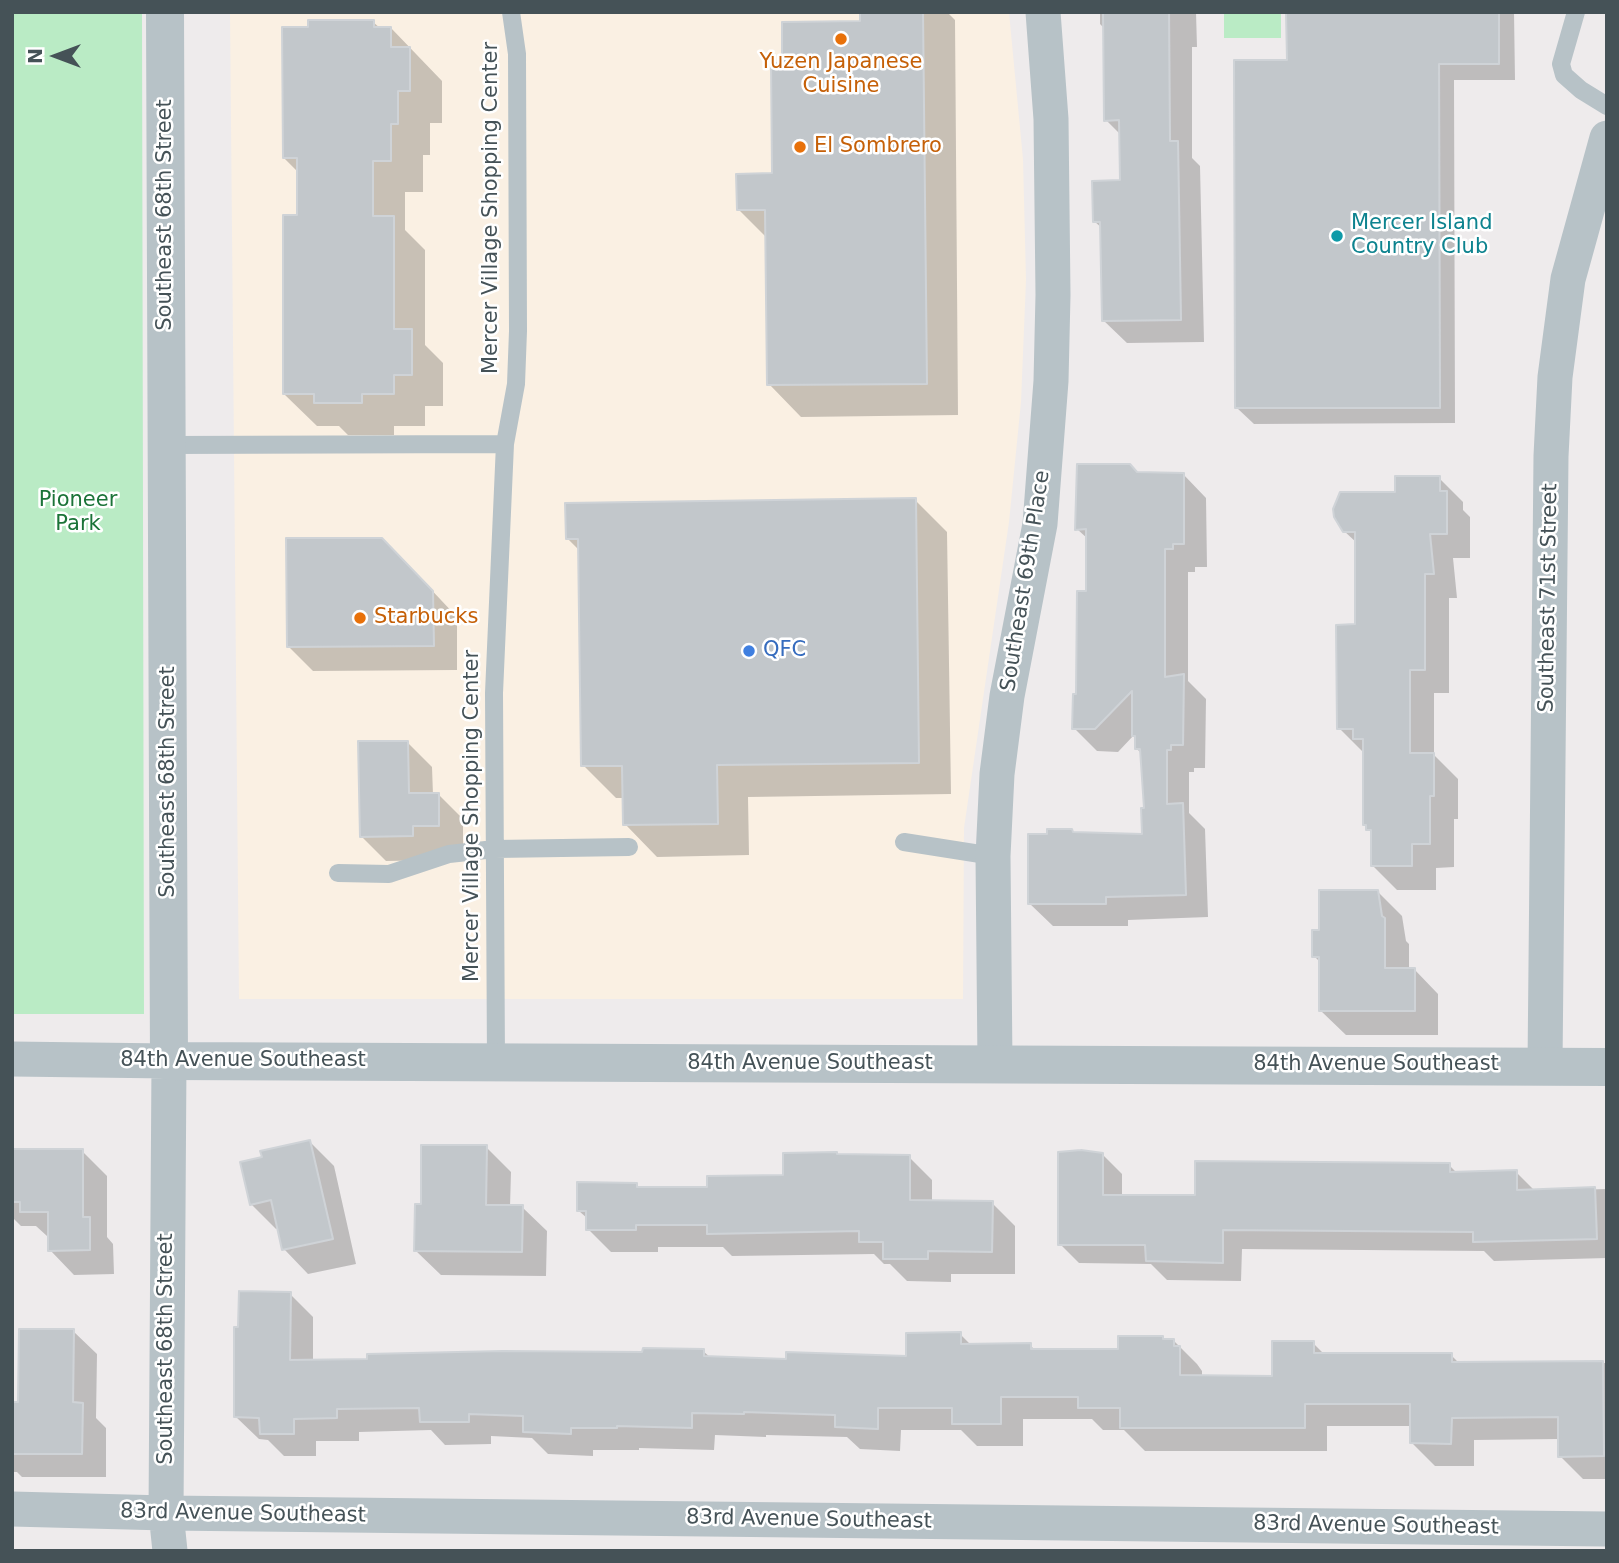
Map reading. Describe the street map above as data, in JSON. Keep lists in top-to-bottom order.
{
  "streets": {
    "street": [
      "Southeast 68th Street",
      "Southeast 69th Place",
      "Southeast 71st Street",
      "84th Avenue Southeast",
      "83rd Avenue Southeast"
    ],
    "lane": ["Mercer Village Shopping Center"]
  },
  "crossings": [
    ["Mercer Village Shopping Center", "84th Avenue Southeast"],
    ["Southeast 68th Street", "84th Avenue Southeast"],
    ["Southeast 68th Street", "83rd Avenue Southeast"],
    ["Southeast 69th Place", "84th Avenue Southeast"],
    ["Southeast 71st Street", "84th Avenue Southeast"]
  ],
  "parks": ["Pioneer Park"],
  "places": [
    "Yuzen Japanese Cuisine",
    "El Sombrero",
    "Mercer Island Country Club",
    "Starbucks",
    "QFC"
  ],
  "north": "left"
}
